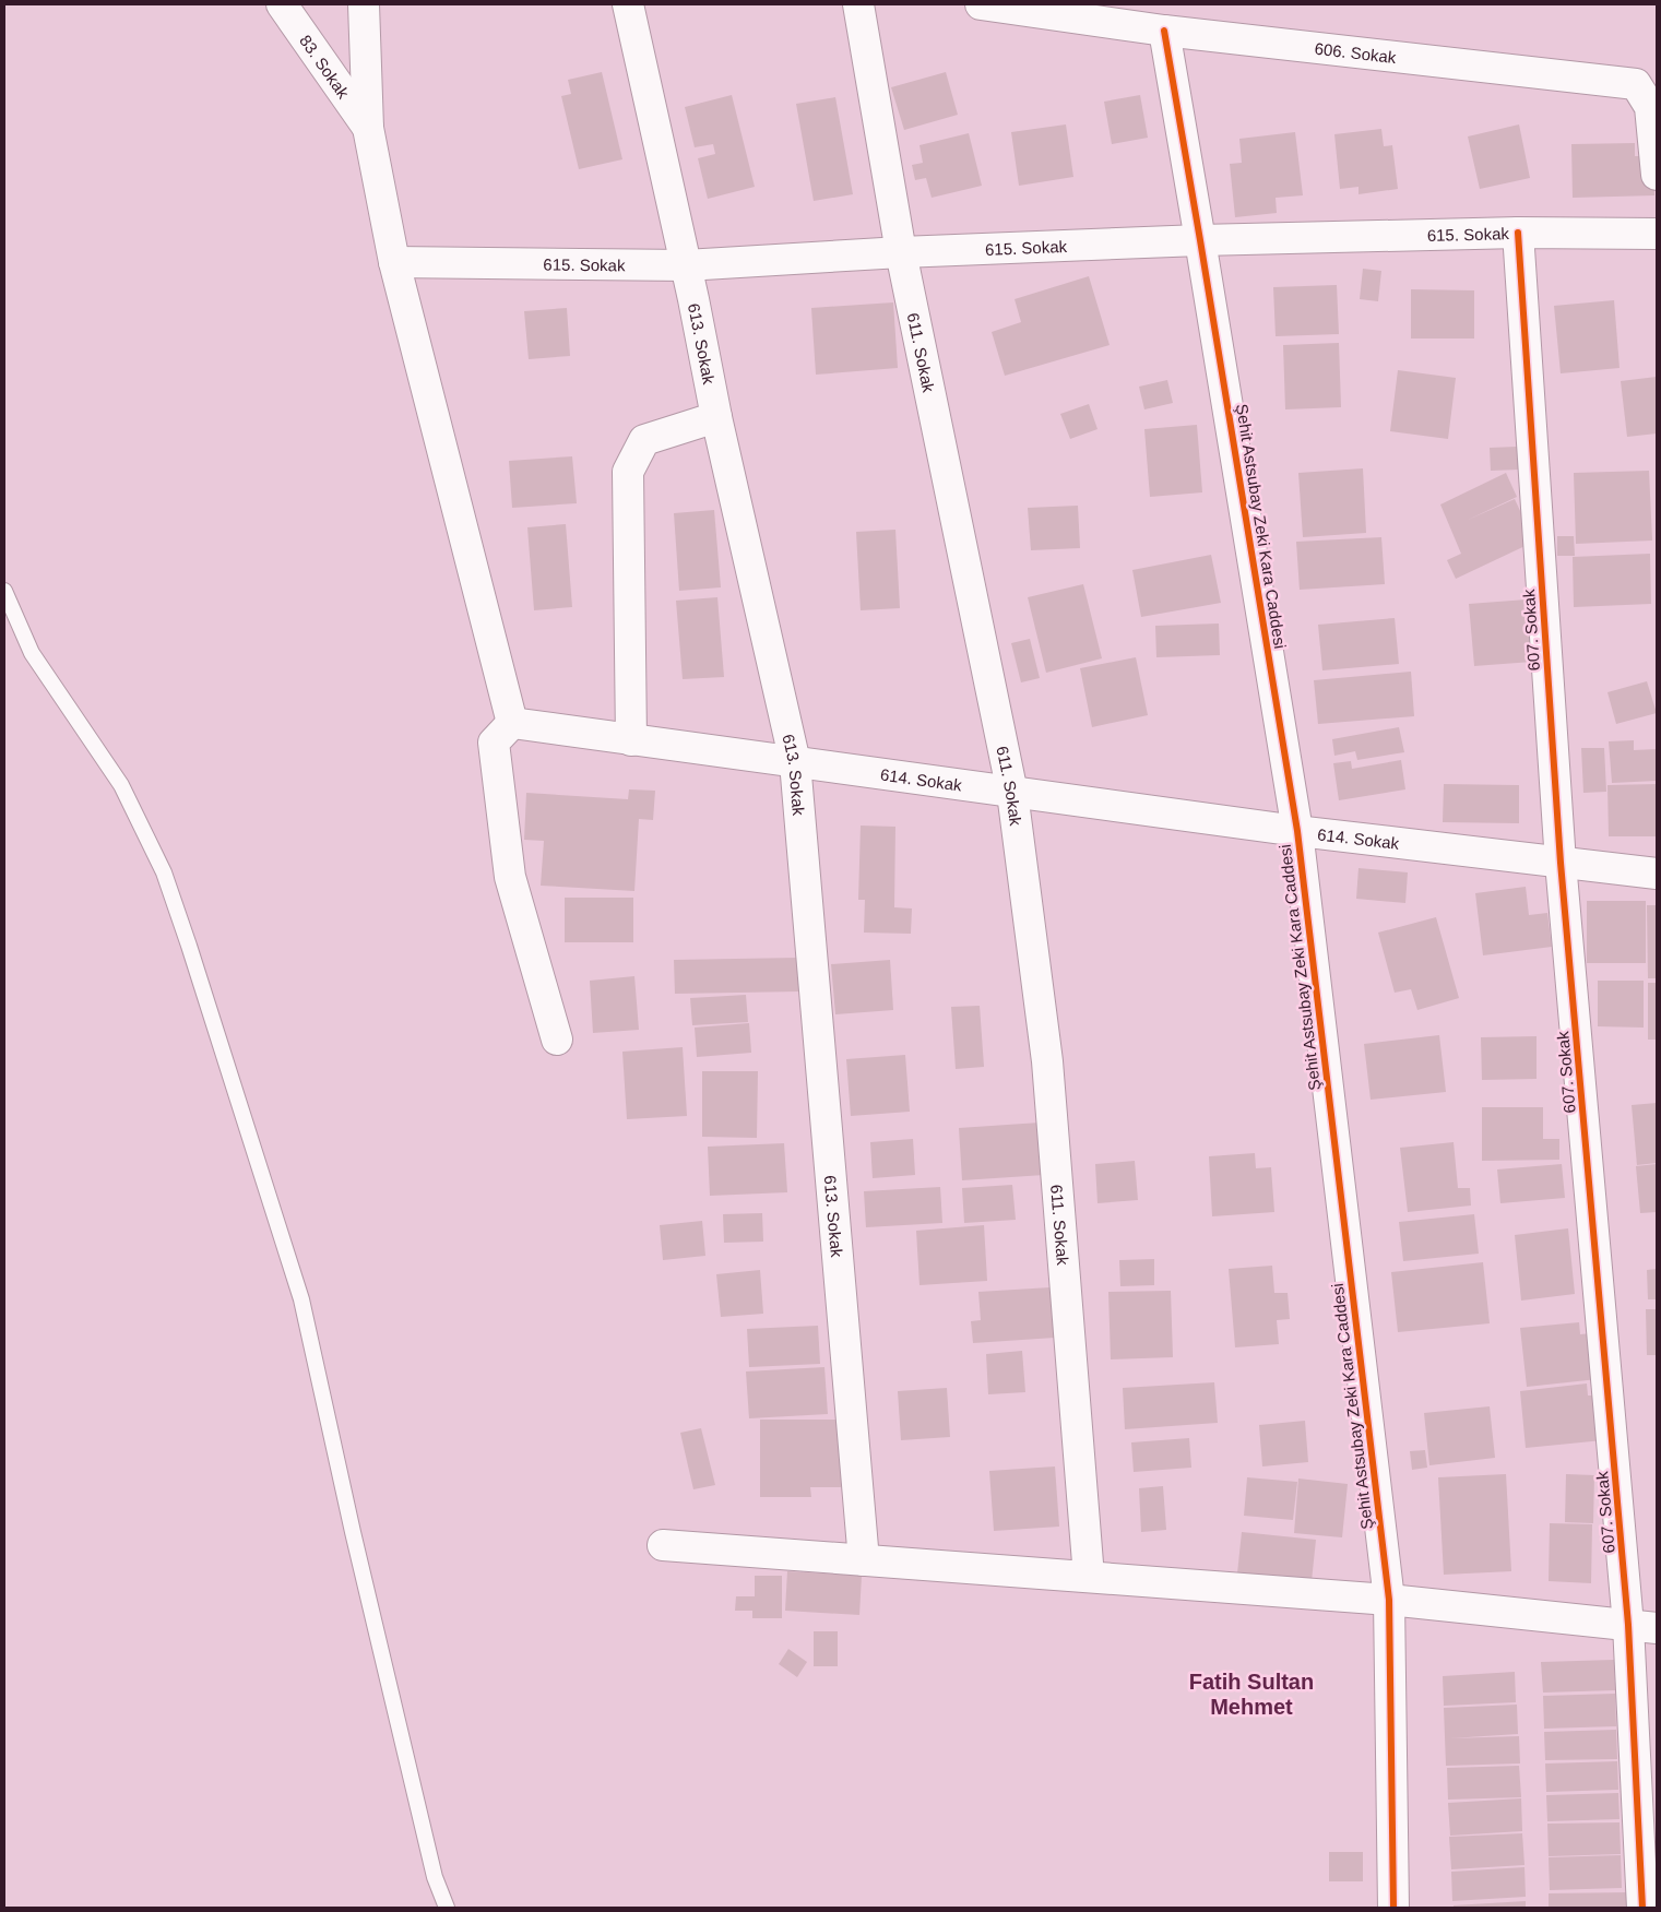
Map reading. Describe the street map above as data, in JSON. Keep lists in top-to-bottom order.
{
  "streets": {
    "street": [
      "606. Sokak",
      "83. Sokak",
      "615. Sokak",
      "613. Sokak",
      "611. Sokak",
      "Şehit Astsubay Zeki Kara Caddesi",
      "607. Sokak",
      "614. Sokak"
    ]
  },
  "crossings": [
    ["606. Sokak", "Şehit Astsubay Zeki Kara Caddesi"],
    ["615. Sokak", "613. Sokak"],
    ["615. Sokak", "611. Sokak"],
    ["615. Sokak", "Şehit Astsubay Zeki Kara Caddesi"],
    ["615. Sokak", "607. Sokak"],
    ["613. Sokak", "614. Sokak"],
    ["611. Sokak", "614. Sokak"],
    ["Şehit Astsubay Zeki Kara Caddesi", "614. Sokak"],
    ["607. Sokak", "614. Sokak"]
  ],
  "districts": ["Fatih Sultan Mehmet"]
}
